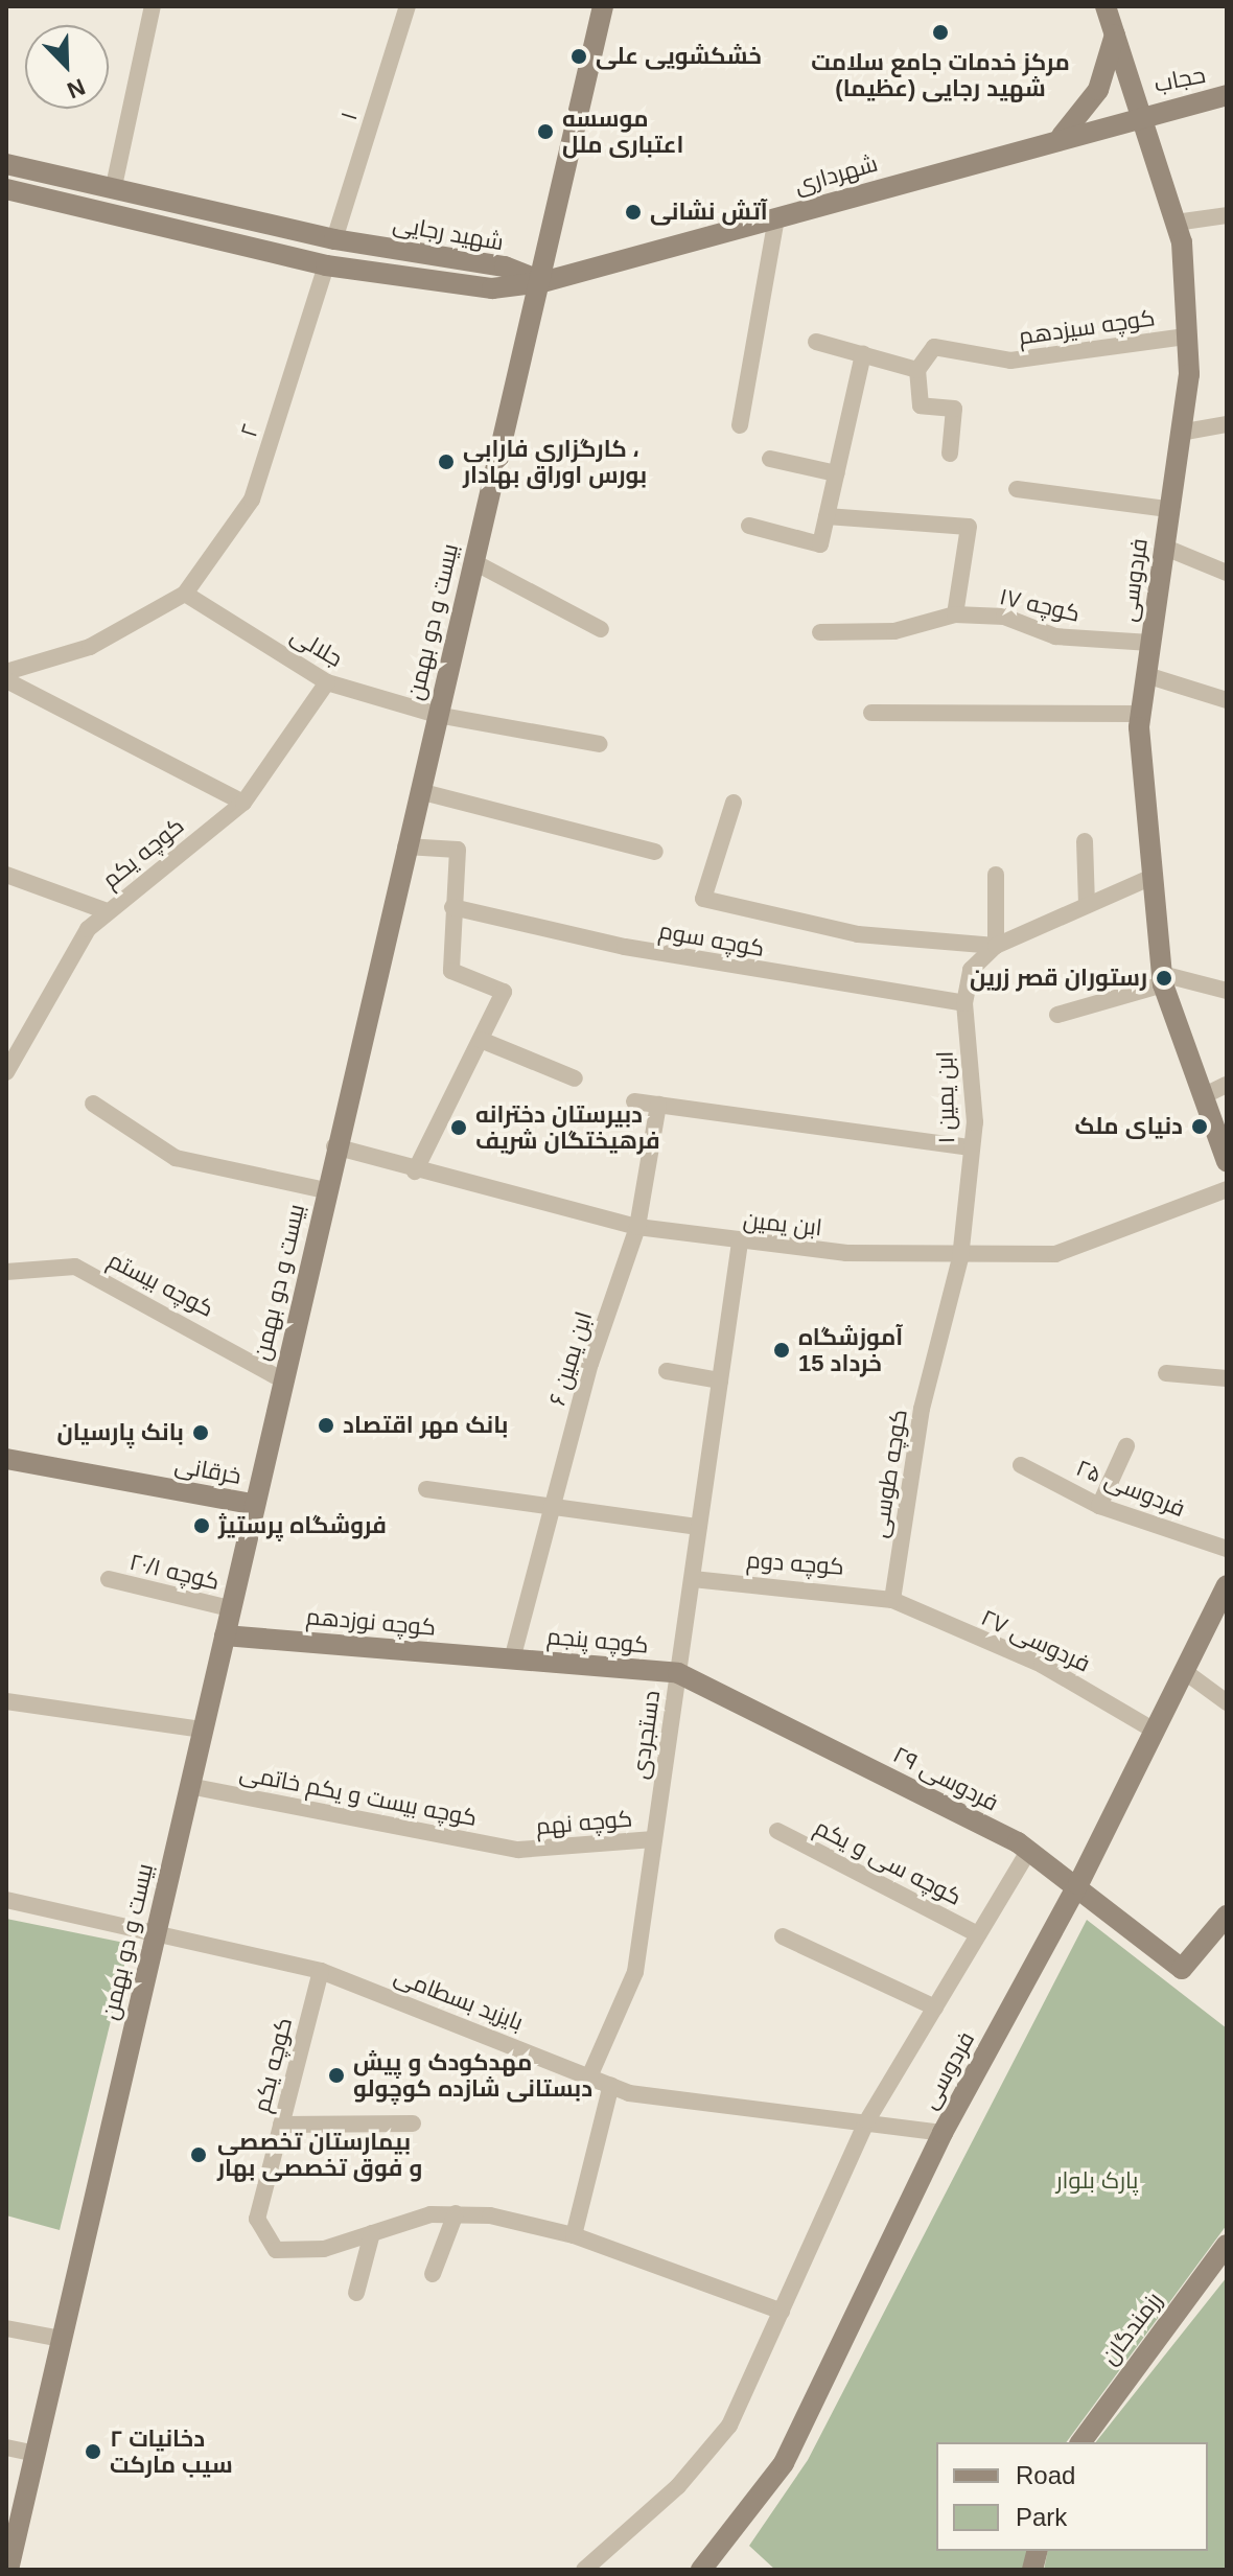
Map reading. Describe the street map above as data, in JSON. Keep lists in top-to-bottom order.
{
  "streets": {
    "main road": [
      "حجاب",
      "شهرداری",
      "شهید رجایی",
      "فردوسی",
      "بیست و دو بهمن",
      "خرقانی",
      "کوچه نوزدهم",
      "کوچه پنجم",
      "فردوسی ۲۹",
      "رزمندگان"
    ],
    "street": [
      "۱",
      "کوچه سیزدهم",
      "۲",
      "۱۷ کوچه",
      "جلالی",
      "کوچه یکم",
      "کوچه سوم",
      "ابن یمین ۱",
      "ابن یمین",
      "کوچه بیستم",
      "ابن یمین ۶",
      "کوچه طوسی",
      "فردوسی ۲۵",
      "کوچه دوم",
      "کوچه ۲۰/۱",
      "فردوسی ۲۷",
      "دستجردی",
      "کوچه بیست و یکم خاتمی",
      "کوچه نهم",
      "کوچه سی و یکم",
      "بایزید بسطامی"
    ]
  },
  "crossings": [
    ["حجاب", "شهرداری"],
    ["حجاب", "فردوسی"],
    ["۱", "شهید رجایی"],
    ["شهرداری", "شهید رجایی"],
    ["شهرداری", "فردوسی"],
    ["شهرداری", "بیست و دو بهمن"],
    ["شهید رجایی", "۲"],
    ["شهید رجایی", "بیست و دو بهمن"],
    ["کوچه سیزدهم", "فردوسی"],
    ["۲", "جلالی"],
    ["فردوسی", "۱۷ کوچه"],
    ["فردوسی", "فردوسی ۲۷"],
    ["فردوسی", "فردوسی ۲۹"],
    ["فردوسی", "بایزید بسطامی"],
    ["بیست و دو بهمن", "جلالی"],
    ["بیست و دو بهمن", "ابن یمین"],
    ["بیست و دو بهمن", "کوچه بیستم"],
    ["بیست و دو بهمن", "خرقانی"],
    ["بیست و دو بهمن", "کوچه ۲۰/۱"],
    ["بیست و دو بهمن", "کوچه نوزدهم"],
    ["بیست و دو بهمن", "کوچه بیست و یکم خاتمی"],
    ["بیست و دو بهمن", "بایزید بسطامی"],
    ["جلالی", "کوچه یکم"],
    ["کوچه یکم", "بایزید بسطامی"],
    ["کوچه سوم", "ابن یمین ۱"],
    ["ابن یمین ۱", "ابن یمین"],
    ["ابن یمین ۱", "کوچه طوسی"],
    ["ابن یمین", "ابن یمین ۶"],
    ["ابن یمین", "کوچه طوسی"],
    ["ابن یمین", "دستجردی"],
    ["کوچه طوسی", "کوچه دوم"],
    ["کوچه طوسی", "فردوسی ۲۷"],
    ["کوچه دوم", "فردوسی ۲۷"],
    ["کوچه دوم", "دستجردی"],
    ["کوچه نوزدهم", "کوچه پنجم"],
    ["کوچه پنجم", "دستجردی"],
    ["کوچه پنجم", "فردوسی ۲۹"],
    ["دستجردی", "فردوسی ۲۹"],
    ["دستجردی", "کوچه نهم"],
    ["دستجردی", "بایزید بسطامی"],
    ["کوچه بیست و یکم خاتمی", "کوچه نهم"]
  ],
  "parks": ["پارک بلوار"],
  "places": [
    "مرکز خدمات جامع سلامت شهید رجایی (عظیما)",
    "خشکشویی علی",
    "موسسه اعتباری ملل",
    "آتش نشانی",
    "کارگزاری فارابی ، بورس اوراق بهادار",
    "رستوران قصر زرین",
    "دنیای ملک",
    "دبیرستان دخترانه فرهیختگان شریف",
    "آموزشگاه 15 خرداد",
    "بانک مهر اقتصاد",
    "بانک پارسیان",
    "فروشگاه پرستيژ",
    "مهدکودک و پیش دبستانی شازده کوچولو",
    "بیمارستان تخصصی و فوق تخصصی بهار",
    "دخانیات ۲ سیب مارکت"
  ],
  "legend": ["Road", "Park"],
  "north": "bottom right"
}
